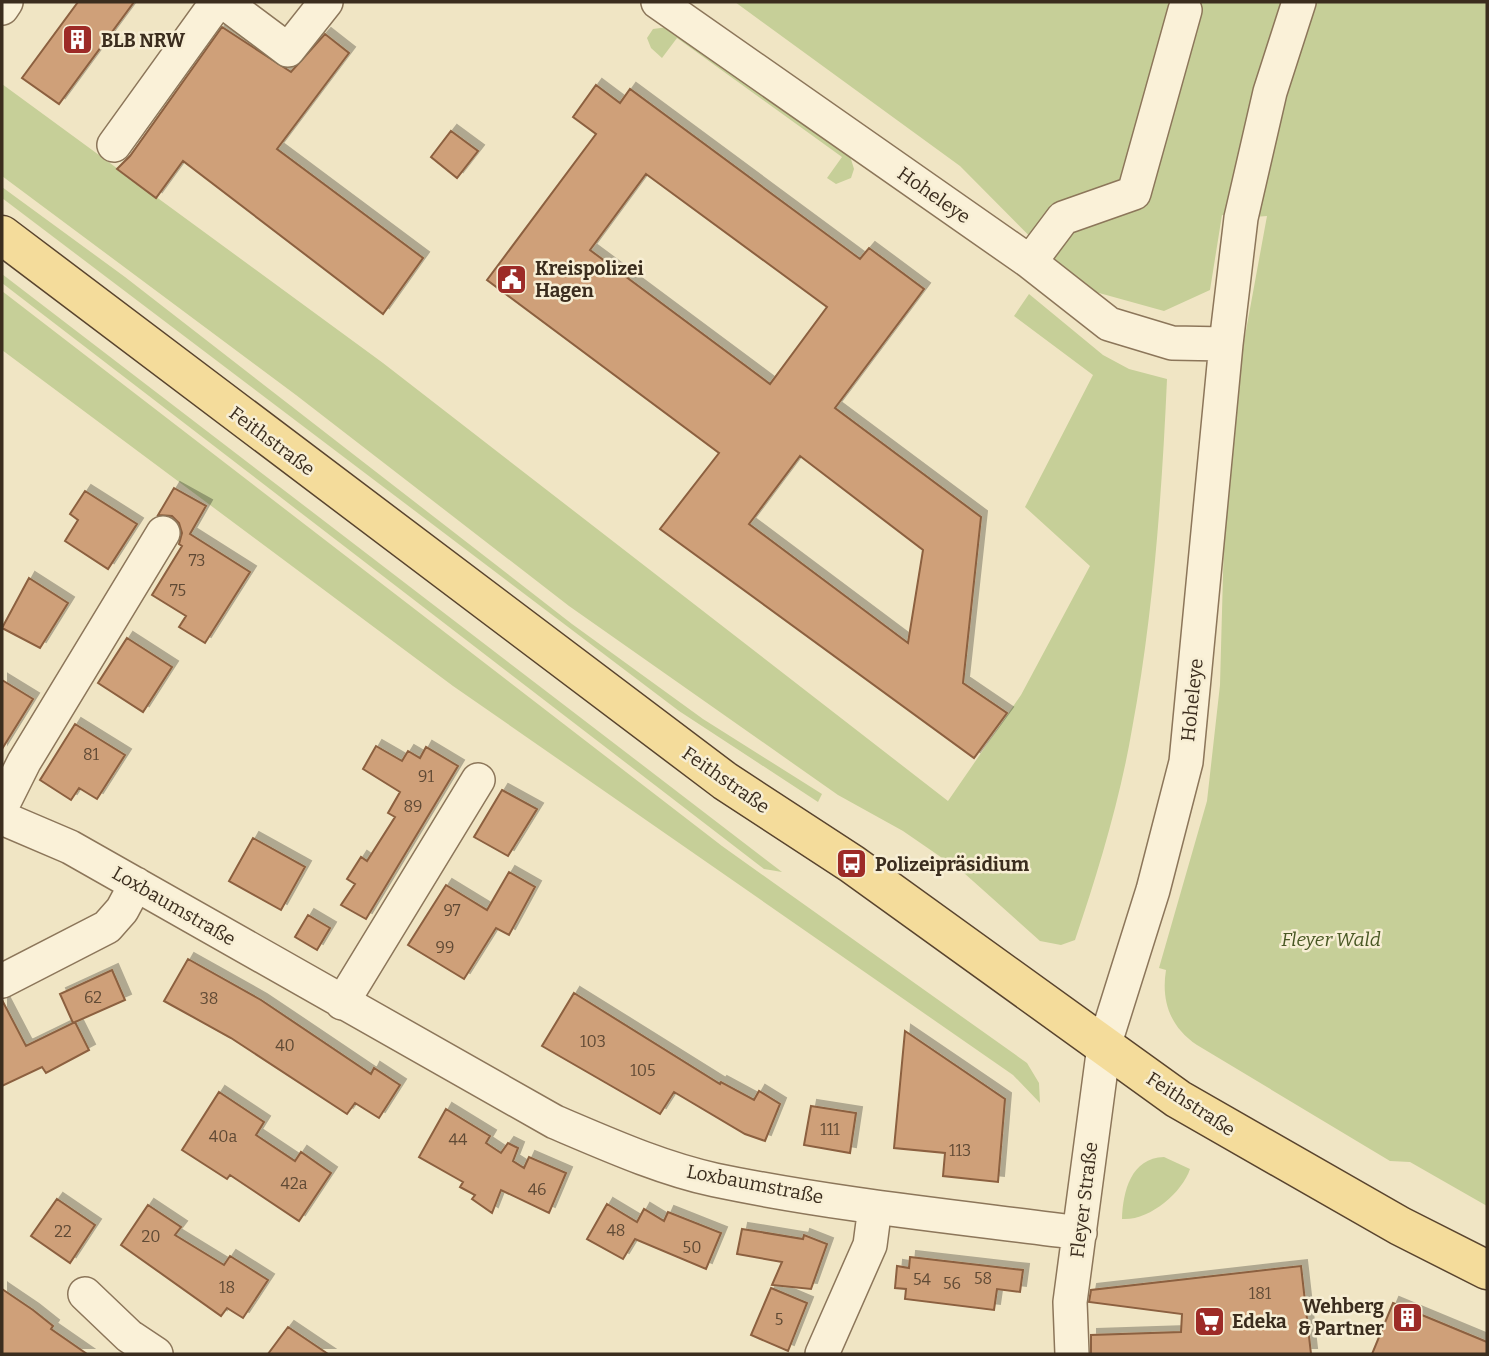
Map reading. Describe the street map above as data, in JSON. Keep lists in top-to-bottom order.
{
  "streets": {
    "main road": ["Feithstraße"],
    "street": ["Hoheleye", "Loxbaumstraße", "Fleyer Straße"]
  },
  "crossings": [
    ["Hoheleye", "Feithstraße"],
    ["Hoheleye", "Fleyer Straße"],
    ["Feithstraße", "Fleyer Straße"],
    ["Loxbaumstraße", "Fleyer Straße"]
  ],
  "parks": ["Fleyer Wald"],
  "places": {
    "building": ["BLB NRW", "Wehberg & Partner"],
    "public building": ["Kreispolizei Hagen"],
    "bus stop": ["Polizeipräsidium"],
    "supermarket": ["Edeka"]
  },
  "house_numbers": [
    "73",
    "75",
    "81",
    "91",
    "89",
    "97",
    "99",
    "62",
    "38",
    "103",
    "40",
    "105",
    "111",
    "40a",
    "44",
    "113",
    "42a",
    "46",
    "48",
    "22",
    "20",
    "50",
    "58",
    "54",
    "56",
    "18",
    "181",
    "5"
  ]
}
